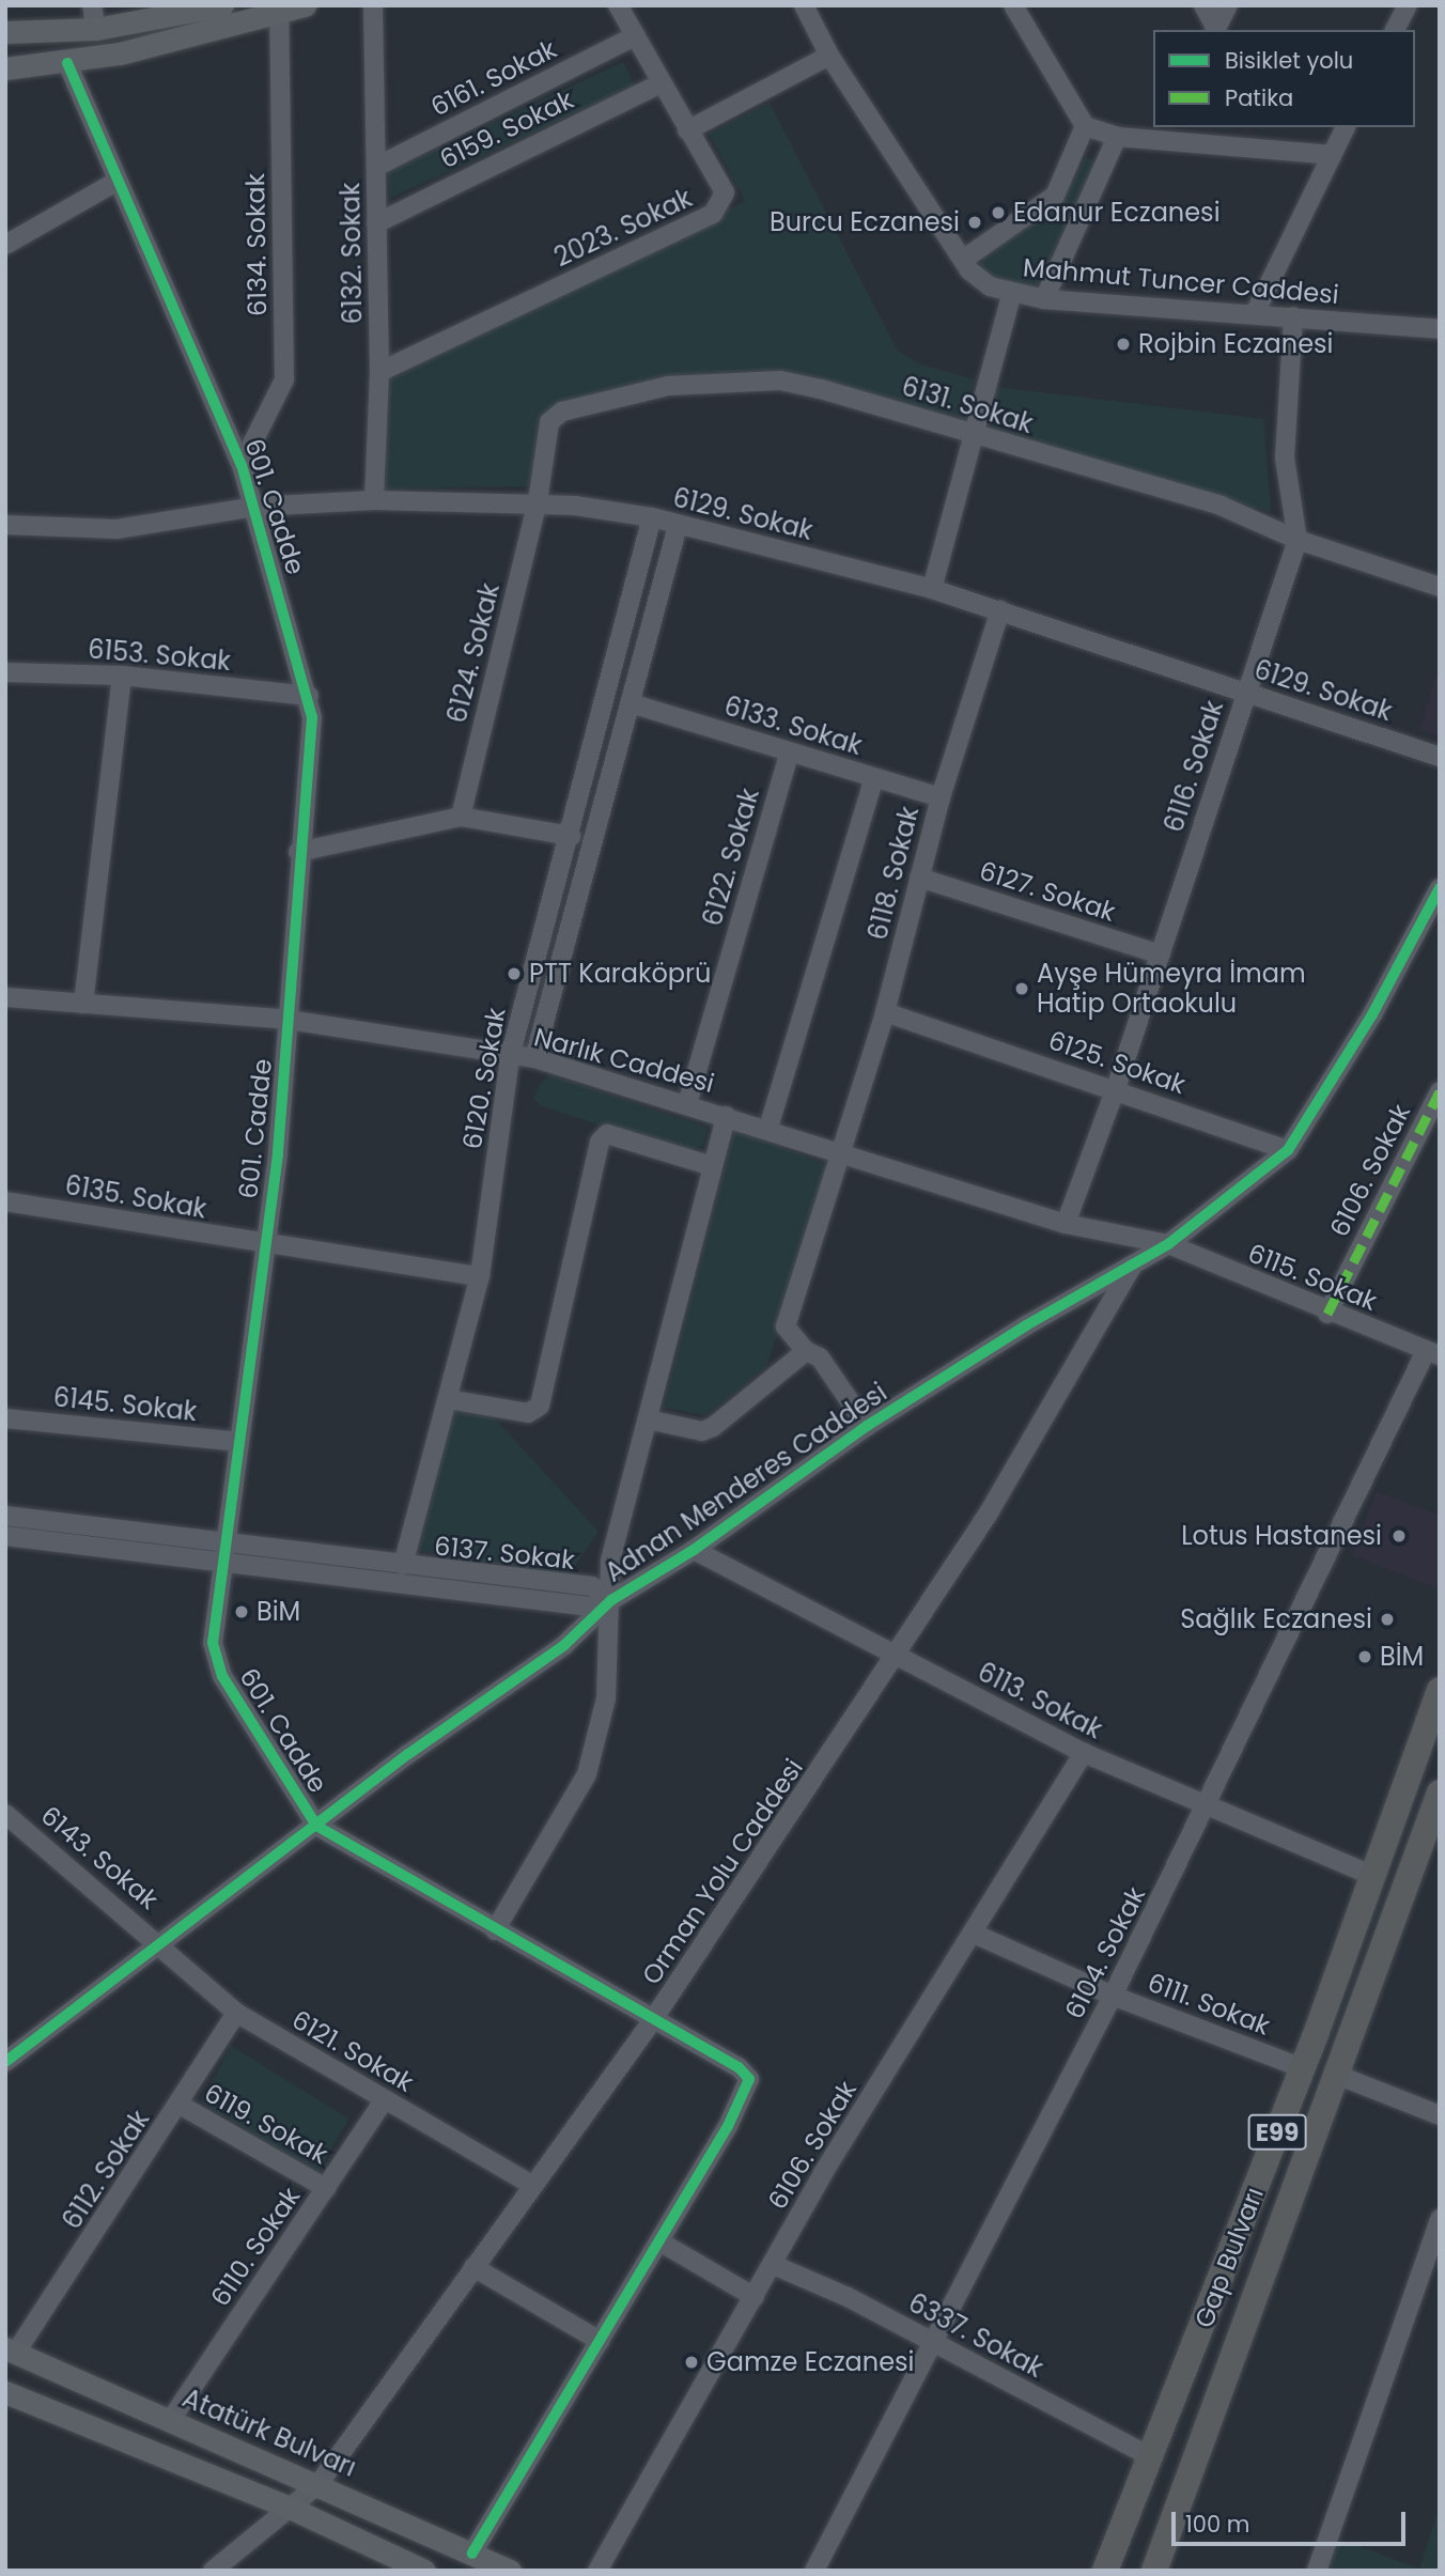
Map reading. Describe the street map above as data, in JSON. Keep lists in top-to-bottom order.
{
  "streets": {
    "highway": ["E99", "Gap Bulvarı"],
    "main road": ["Atatürk Bulvarı"],
    "street": [
      "6161. Sokak",
      "6159. Sokak",
      "2023. Sokak",
      "6134. Sokak",
      "6132. Sokak",
      "Mahmut Tuncer Caddesi",
      "6131. Sokak",
      "601. Cadde",
      "6129. Sokak",
      "6124. Sokak",
      "6153. Sokak",
      "6133. Sokak",
      "6116. Sokak",
      "6122. Sokak",
      "6118. Sokak",
      "6127. Sokak",
      "Narlık Caddesi",
      "6125. Sokak",
      "6120. Sokak",
      "6106. Sokak",
      "6135. Sokak",
      "6115. Sokak",
      "6145. Sokak",
      "Adnan Menderes Caddesi",
      "6137. Sokak",
      "6113. Sokak",
      "6143. Sokak",
      "Orman Yolu Caddesi",
      "6104. Sokak",
      "6111. Sokak",
      "6121. Sokak",
      "6119. Sokak",
      "6112. Sokak",
      "6110. Sokak",
      "6337. Sokak"
    ]
  },
  "crossings": [
    ["6161. Sokak", "2023. Sokak"],
    ["6161. Sokak", "6132. Sokak"],
    ["6159. Sokak", "2023. Sokak"],
    ["6159. Sokak", "6132. Sokak"],
    ["2023. Sokak", "6132. Sokak"],
    ["6134. Sokak", "601. Cadde"],
    ["6132. Sokak", "6129. Sokak"],
    ["Mahmut Tuncer Caddesi", "6116. Sokak"],
    ["6131. Sokak", "6129. Sokak"],
    ["6131. Sokak", "6124. Sokak"],
    ["6131. Sokak", "6116. Sokak"],
    ["601. Cadde", "6129. Sokak"],
    ["601. Cadde", "6153. Sokak"],
    ["601. Cadde", "Narlık Caddesi"],
    ["601. Cadde", "6135. Sokak"],
    ["601. Cadde", "6145. Sokak"],
    ["601. Cadde", "Adnan Menderes Caddesi"],
    ["601. Cadde", "6137. Sokak"],
    ["601. Cadde", "Orman Yolu Caddesi"],
    ["6129. Sokak", "6124. Sokak"],
    ["6129. Sokak", "6116. Sokak"],
    ["6129. Sokak", "6118. Sokak"],
    ["6129. Sokak", "6120. Sokak"],
    ["6133. Sokak", "6122. Sokak"],
    ["6133. Sokak", "6118. Sokak"],
    ["6116. Sokak", "6127. Sokak"],
    ["6116. Sokak", "Narlık Caddesi"],
    ["6116. Sokak", "6125. Sokak"],
    ["6122. Sokak", "Narlık Caddesi"],
    ["6118. Sokak", "6127. Sokak"],
    ["6118. Sokak", "Narlık Caddesi"],
    ["6118. Sokak", "6125. Sokak"],
    ["Narlık Caddesi", "6120. Sokak"],
    ["Narlık Caddesi", "6115. Sokak"],
    ["Narlık Caddesi", "Adnan Menderes Caddesi"],
    ["6125. Sokak", "Adnan Menderes Caddesi"],
    ["6120. Sokak", "6135. Sokak"],
    ["6120. Sokak", "6137. Sokak"],
    ["6106. Sokak", "6115. Sokak"],
    ["6106. Sokak", "6113. Sokak"],
    ["6106. Sokak", "6111. Sokak"],
    ["6106. Sokak", "6337. Sokak"],
    ["6115. Sokak", "Adnan Menderes Caddesi"],
    ["6115. Sokak", "6104. Sokak"],
    ["Adnan Menderes Caddesi", "6137. Sokak"],
    ["Adnan Menderes Caddesi", "6113. Sokak"],
    ["Adnan Menderes Caddesi", "6143. Sokak"],
    ["Adnan Menderes Caddesi", "Orman Yolu Caddesi"],
    ["Adnan Menderes Caddesi", "6121. Sokak"],
    ["6113. Sokak", "Orman Yolu Caddesi"],
    ["6113. Sokak", "6104. Sokak"],
    ["6113. Sokak", "Gap Bulvarı"],
    ["6143. Sokak", "6121. Sokak"],
    ["Orman Yolu Caddesi", "6121. Sokak"],
    ["Orman Yolu Caddesi", "Atatürk Bulvarı"],
    ["6104. Sokak", "6111. Sokak"],
    ["6104. Sokak", "6337. Sokak"],
    ["6111. Sokak", "Gap Bulvarı"],
    ["6121. Sokak", "6112. Sokak"],
    ["6121. Sokak", "6110. Sokak"],
    ["6119. Sokak", "6112. Sokak"],
    ["6119. Sokak", "6110. Sokak"],
    ["6112. Sokak", "Atatürk Bulvarı"],
    ["6110. Sokak", "Atatürk Bulvarı"],
    ["Gap Bulvarı", "6337. Sokak"]
  ],
  "places": [
    "Edanur Eczanesi",
    "Burcu Eczanesi",
    "Rojbin Eczanesi",
    "PTT Karaköprü",
    "Ayşe Hümeyra İmam Hatip Ortaokulu",
    "Lotus Hastanesi",
    "BiM",
    "Sağlık Eczanesi",
    "BİM",
    "Gamze Eczanesi"
  ],
  "legend": ["Bisiklet yolu", "Patika"],
  "scale_bar": "100 m"
}
